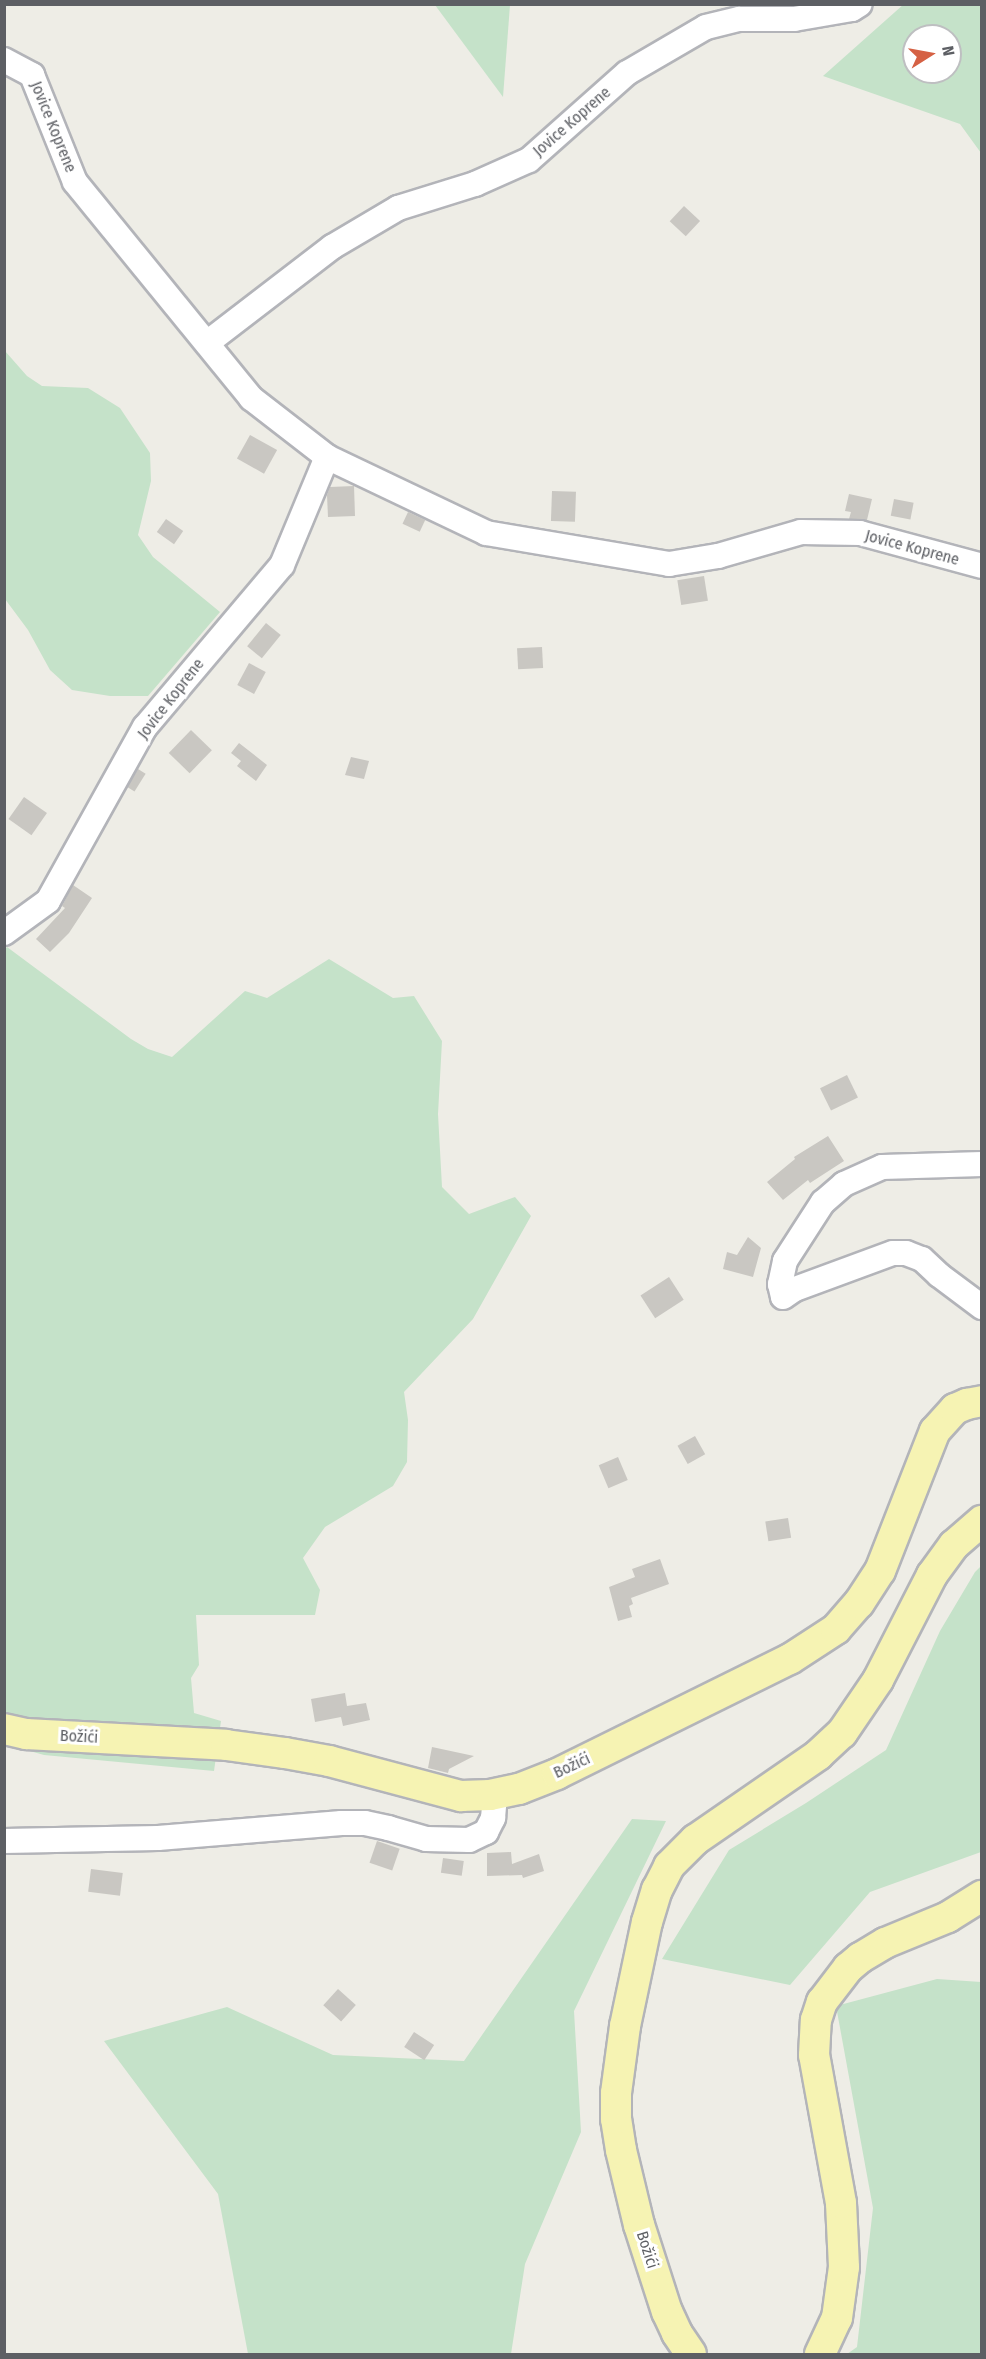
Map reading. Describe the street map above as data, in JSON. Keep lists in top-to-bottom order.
{
  "streets": {
    "main road": ["Božići"],
    "street": ["Jovice Koprene"]
  },
  "north": "right"
}
